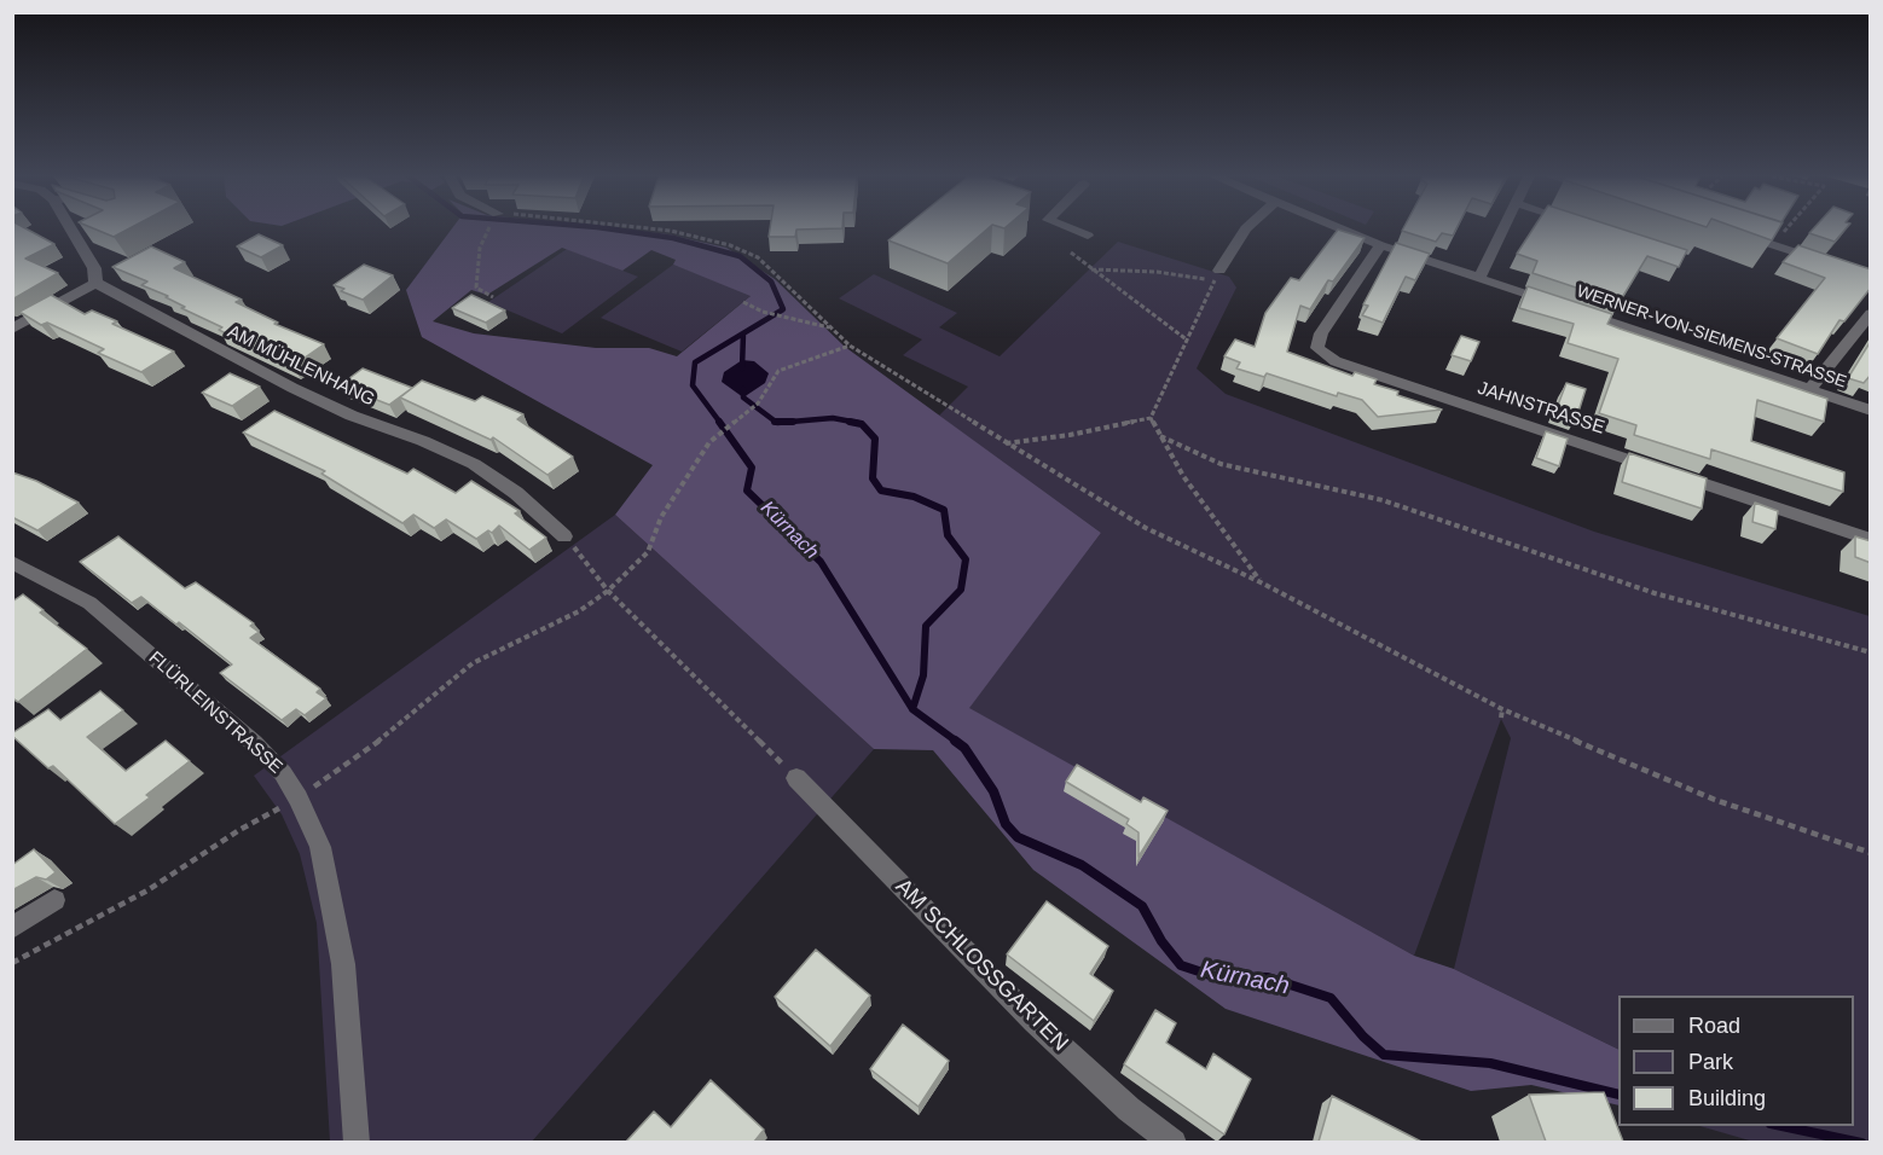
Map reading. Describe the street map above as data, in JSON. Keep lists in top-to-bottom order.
{
  "streets": {
    "street": [
      "WERNER-VON-SIEMENS-STRASSE",
      "AM MÜHLENHANG",
      "JAHNSTRASSE",
      "FLÜRLEINSTRASSE",
      "AM SCHLOSSGARTEN"
    ]
  },
  "crossings": [
    ["WERNER-VON-SIEMENS-STRASSE", "JAHNSTRASSE"]
  ],
  "water": ["Kürnach"],
  "legend": ["Road", "Park", "Building"]
}
